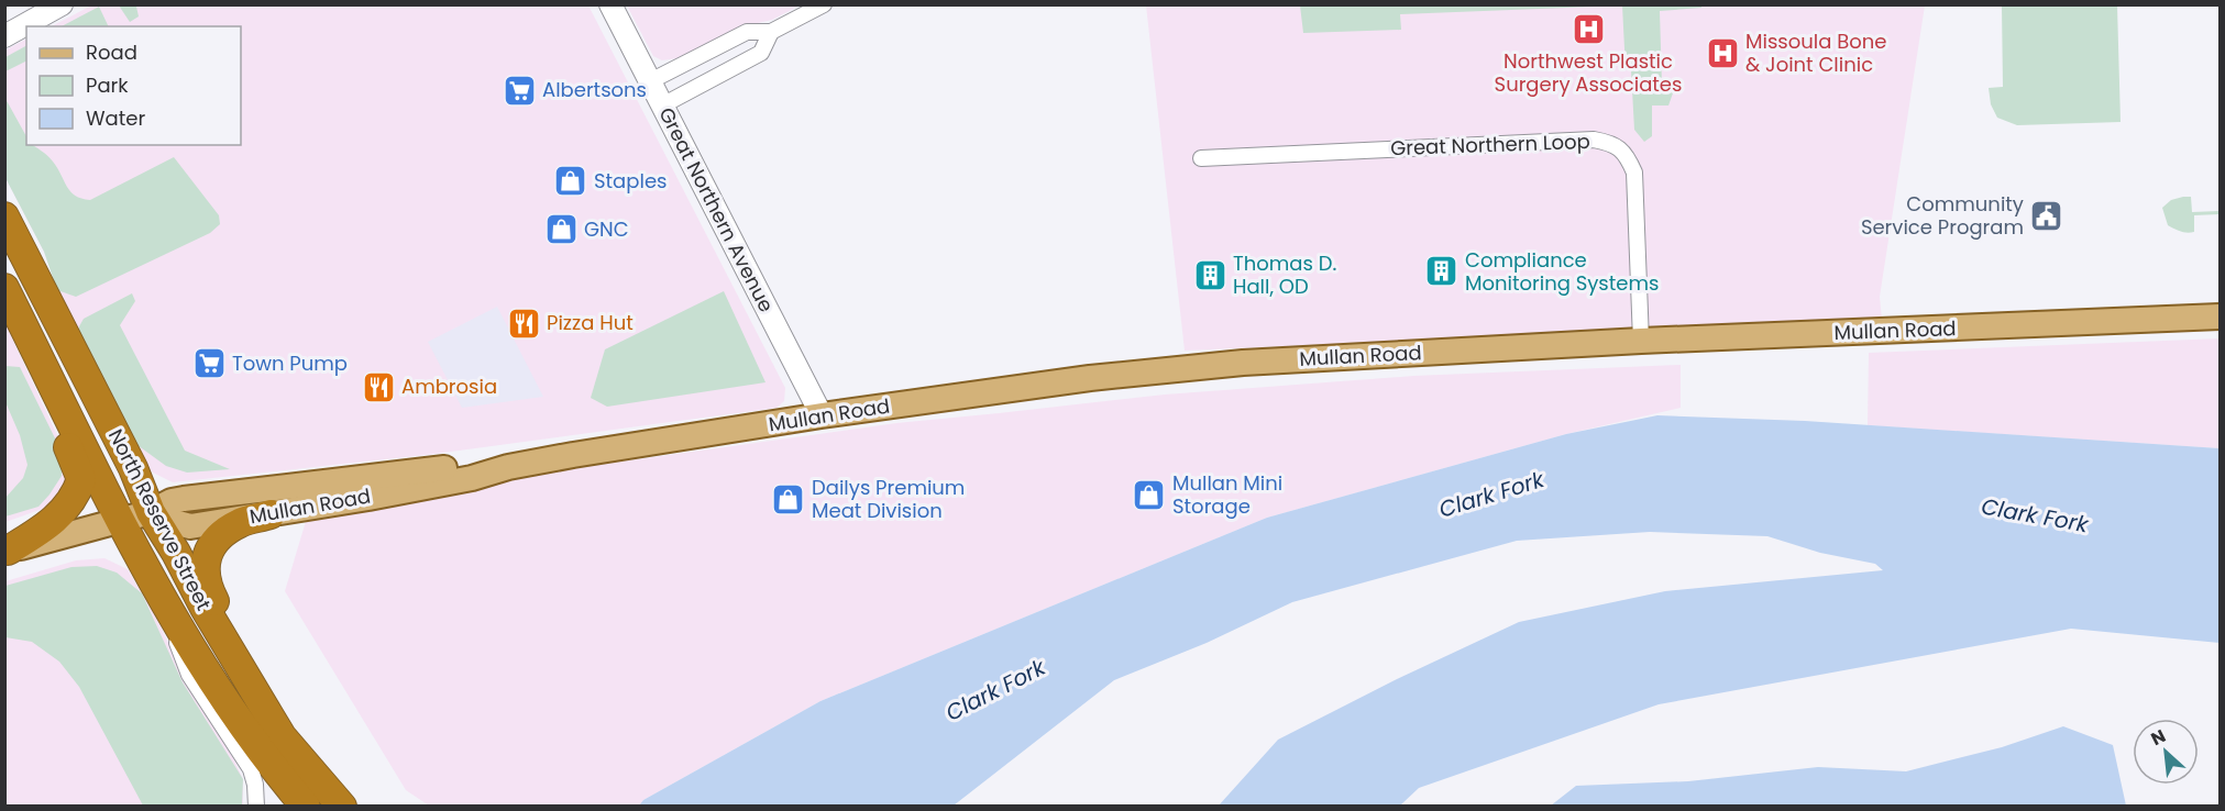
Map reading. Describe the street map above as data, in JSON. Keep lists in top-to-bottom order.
{
  "streets": {
    "highway": ["North Reserve Street"],
    "main road": ["Mullan Road"],
    "street": ["Great Northern Loop", "Great Northern Avenue"]
  },
  "crossings": [
    ["Great Northern Loop", "Mullan Road"],
    ["Great Northern Avenue", "Mullan Road"],
    ["Mullan Road", "North Reserve Street"]
  ],
  "water": ["Clark Fork"],
  "places": {
    "hospital": ["Northwest Plastic Surgery Associates", "Missoula Bone & Joint Clinic"],
    "supermarket": ["Albertsons", "Town Pump"],
    "shop": [
      "Staples",
      "GNC",
      "Mullan Mini Storage",
      "Dailys Premium Meat Division"
    ],
    "public building": ["Community Service Program"],
    "building": ["Compliance Monitoring Systems", "Thomas D. Hall, OD"],
    "restaurant": ["Pizza Hut", "Ambrosia"]
  },
  "legend": ["Road", "Park", "Water"],
  "north": "top left"
}
